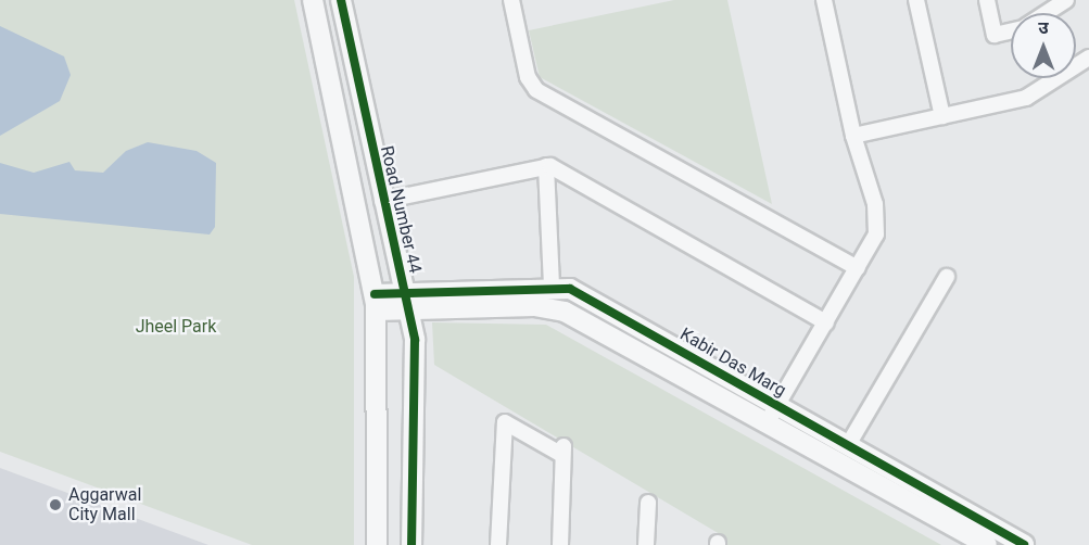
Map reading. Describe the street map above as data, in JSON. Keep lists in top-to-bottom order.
{
  "streets": {
    "street": ["Road Number 44", "Kabir Das Marg"]
  },
  "crossings": [
    ["Road Number 44", "Kabir Das Marg"]
  ],
  "parks": ["Jheel Park"],
  "places": ["Aggarwal City Mall"],
  "north": "top"
}
